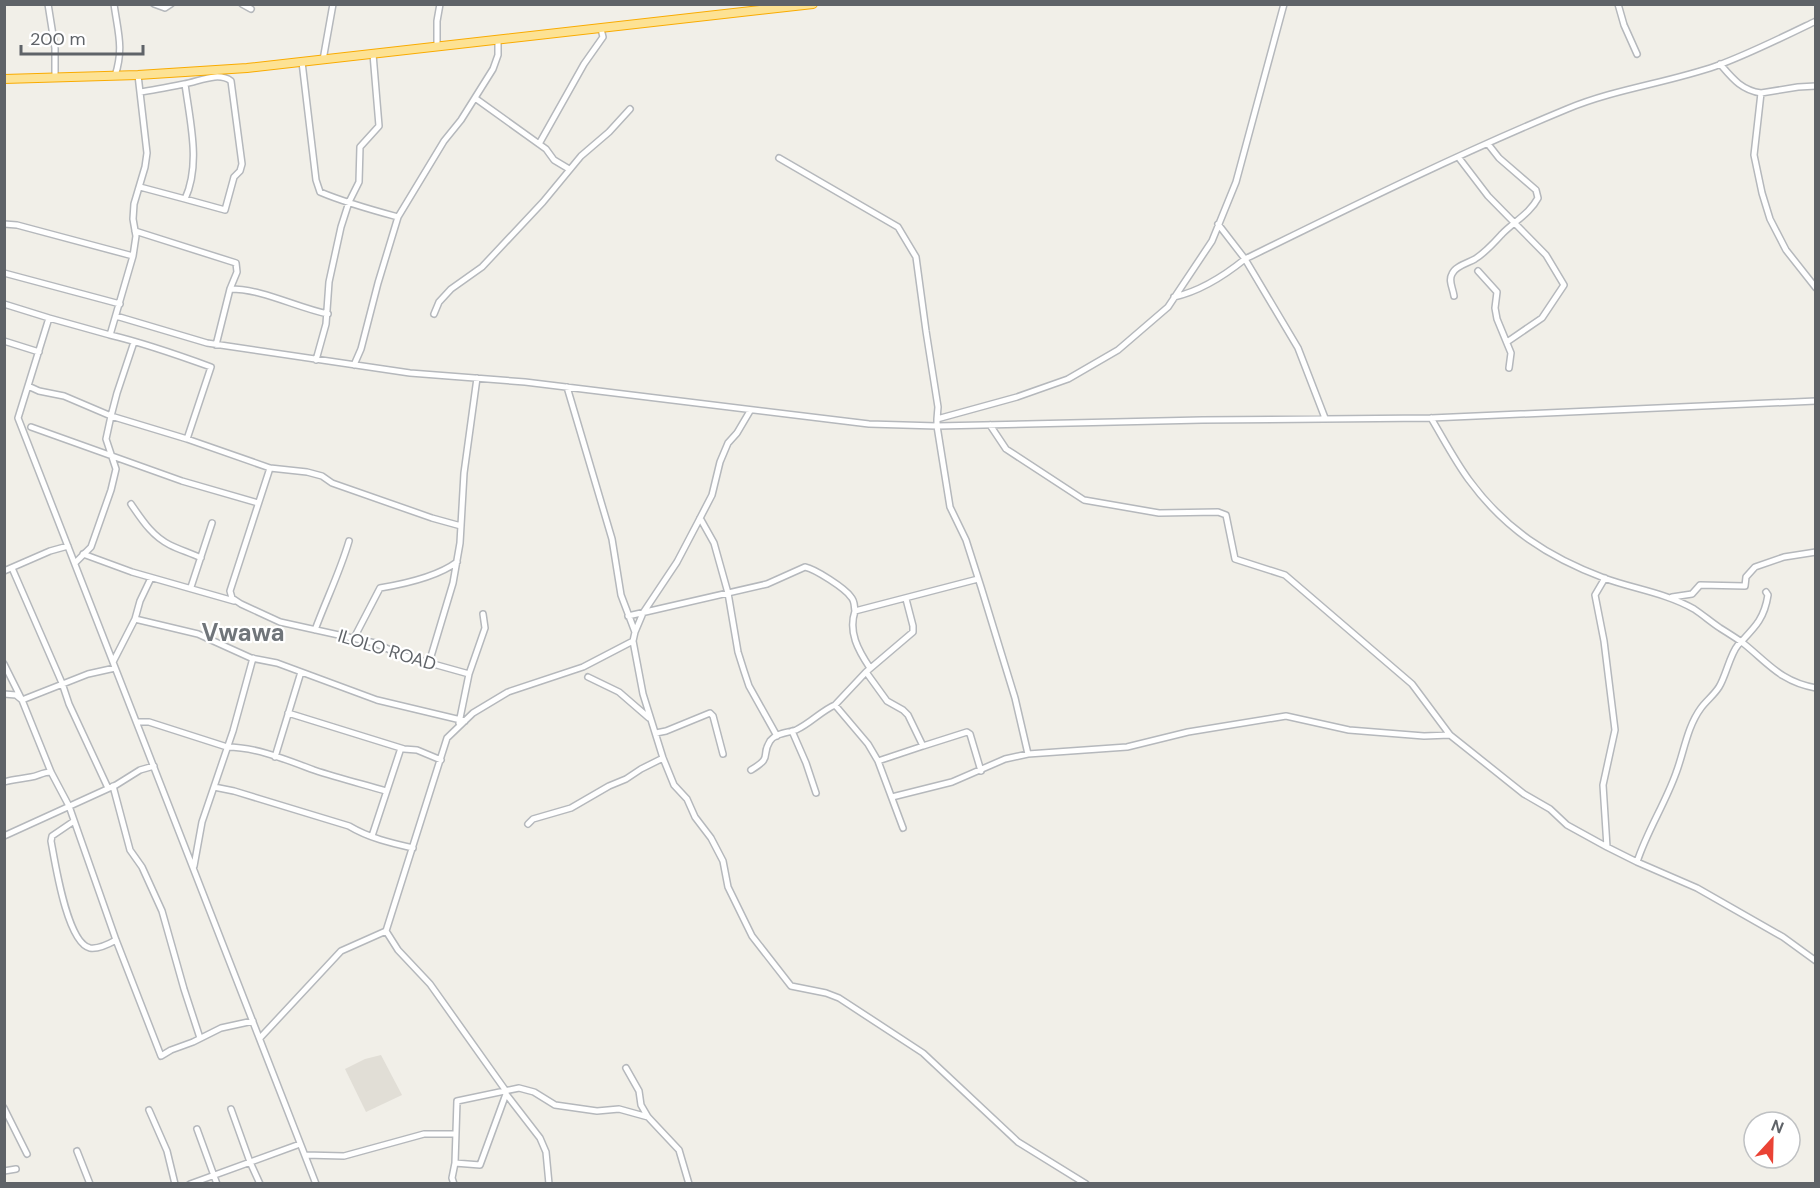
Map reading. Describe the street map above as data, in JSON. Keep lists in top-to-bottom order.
{
  "streets": {
    "street": ["ILOLO ROAD"]
  },
  "districts": ["Vwawa"],
  "scale_bar": "200 m",
  "north": "top"
}
